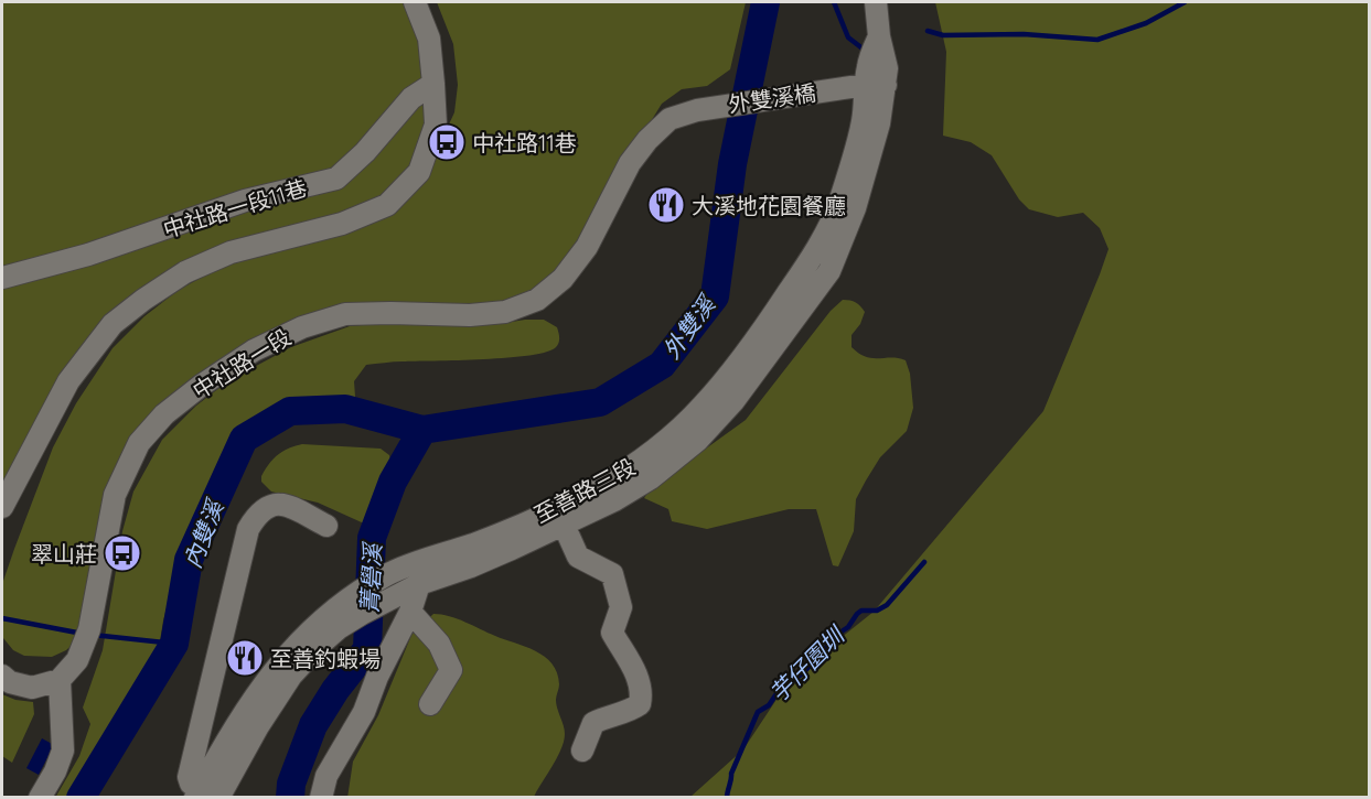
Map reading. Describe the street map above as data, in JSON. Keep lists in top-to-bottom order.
{
  "streets": {
    "street": [
      "外雙溪橋",
      "中社路一段11巷",
      "中社路一段",
      "至善路三段"
    ]
  },
  "crossings": [
    ["外雙溪橋", "中社路一段"],
    ["外雙溪橋", "至善路三段"]
  ],
  "water": [
    "外雙溪",
    "內雙溪",
    "菁礐溪",
    "芋仔園圳"
  ],
  "places": {
    "bus stop": ["中社路11巷", "翠山莊"],
    "restaurant": ["大溪地花園餐廳", "至善釣蝦場"]
  }
}
